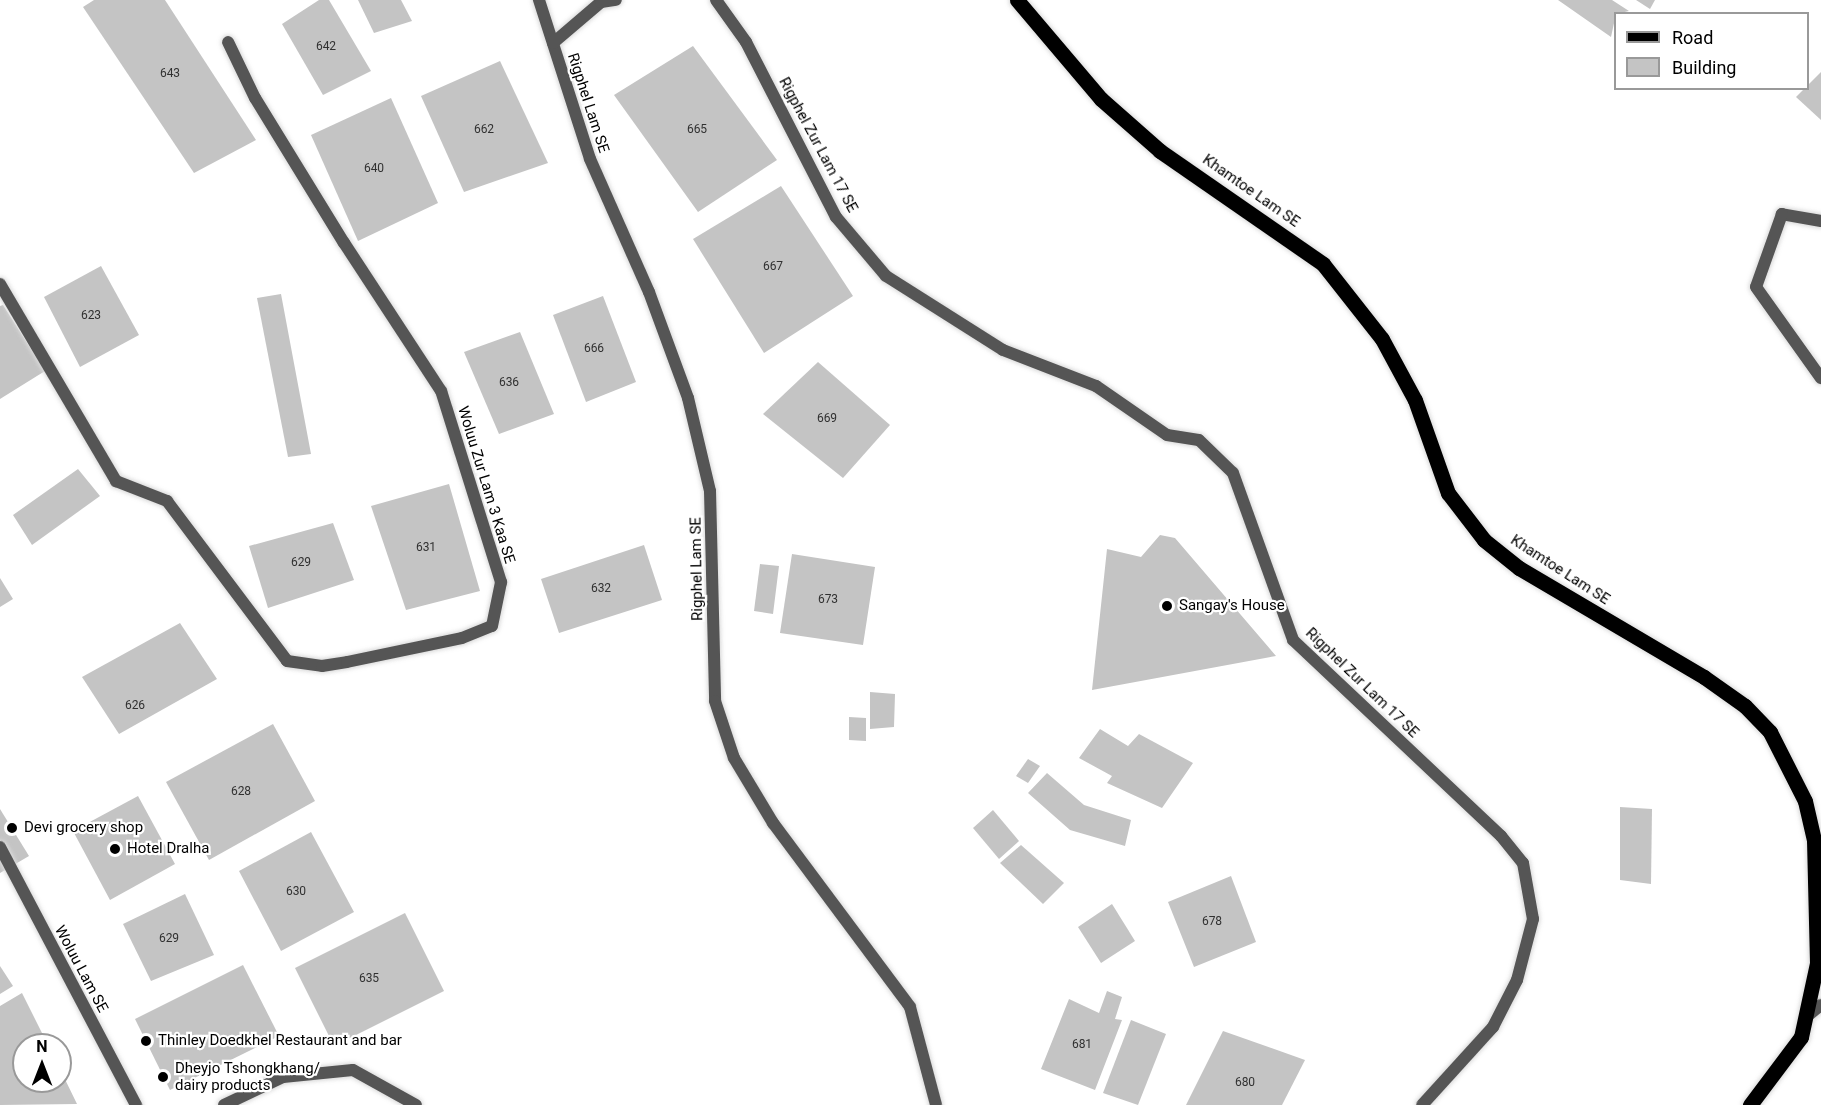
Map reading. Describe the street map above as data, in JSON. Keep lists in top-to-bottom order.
{
  "streets": {
    "main road": ["Khamtoe Lam SE"],
    "street": [
      "Rigphel Lam SE",
      "Rigphel Zur Lam 17 SE",
      "Woluu Zur Lam 3 Kaa SE",
      "Woluu Lam SE"
    ]
  },
  "places": [
    "Sangay's House",
    "Devi grocery shop",
    "Hotel Dralha",
    "Thinley Doedkhel Restaurant and bar",
    "Dheyjo Tshongkhang/ dairy products"
  ],
  "house_numbers": [
    "642",
    "643",
    "662",
    "665",
    "640",
    "667",
    "623",
    "666",
    "636",
    "669",
    "631",
    "629",
    "632",
    "673",
    "626",
    "628",
    "630",
    "678",
    "629",
    "635",
    "681",
    "680"
  ],
  "legend": ["Road", "Building"],
  "north": "top"
}
